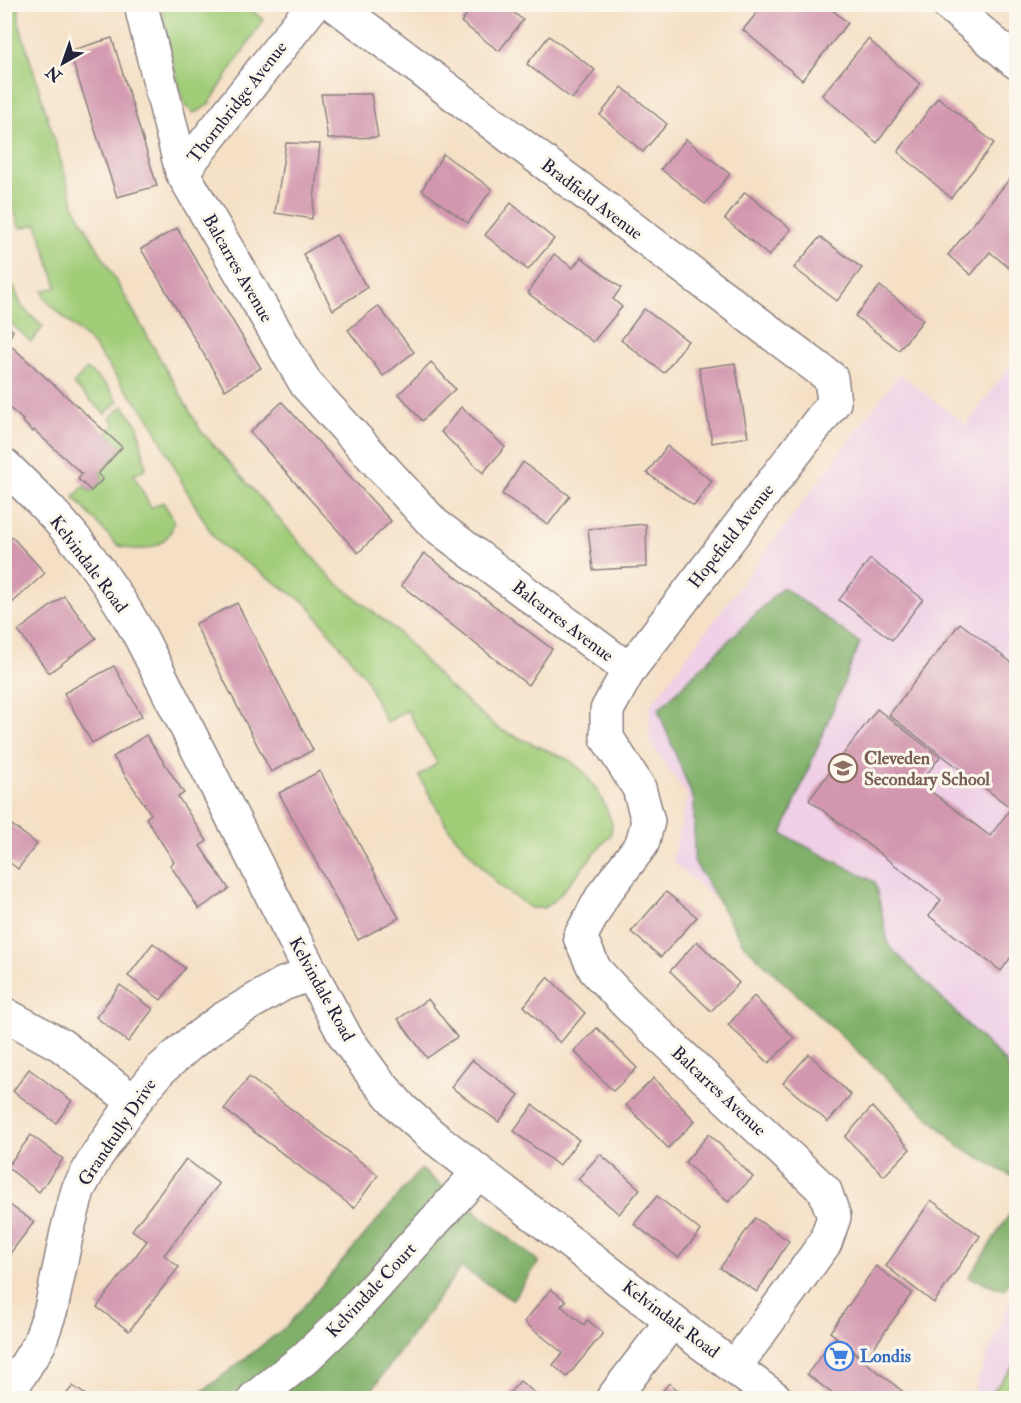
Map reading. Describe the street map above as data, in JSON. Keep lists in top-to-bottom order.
{
  "streets": {
    "street": [
      "Thornbridge Avenue",
      "Bradfield Avenue",
      "Balcarres Avenue",
      "Hopefield Avenue",
      "Kelvindale Road",
      "Grandtully Drive",
      "Kelvindale Court"
    ]
  },
  "crossings": [
    ["Thornbridge Avenue", "Balcarres Avenue"],
    ["Bradfield Avenue", "Hopefield Avenue"],
    ["Balcarres Avenue", "Hopefield Avenue"],
    ["Balcarres Avenue", "Kelvindale Road"],
    ["Kelvindale Road", "Grandtully Drive"],
    ["Kelvindale Road", "Kelvindale Court"]
  ],
  "places": {
    "school or university": ["Cleveden Secondary School"],
    "supermarket": ["Londis"]
  },
  "north": "bottom left"
}
